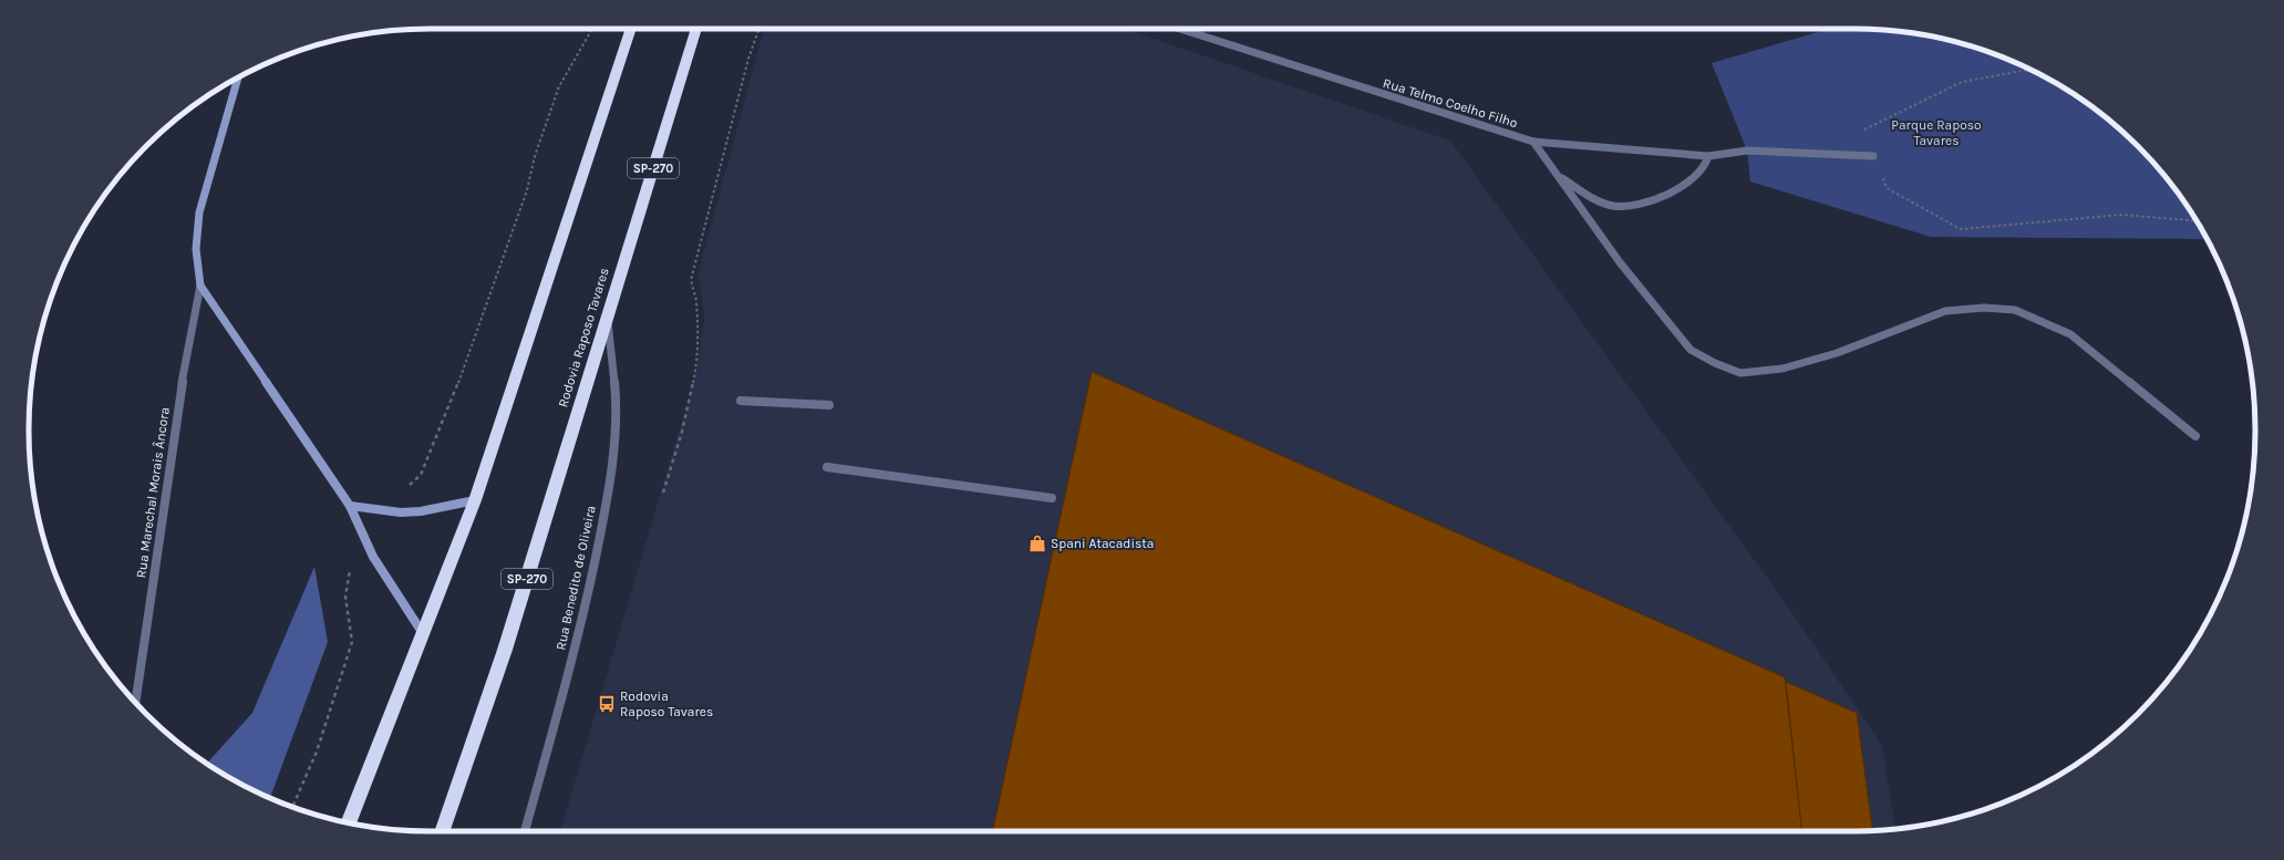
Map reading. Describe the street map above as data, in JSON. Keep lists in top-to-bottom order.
{
  "streets": {
    "highway": ["SP-270", "Rodovia Raposo Tavares"],
    "street": ["Rua Telmo Coelho Filho", "Rua Marechal Morais Âncora", "Rua Benedito de Oliveira"]
  },
  "crossings": [
    ["Rodovia Raposo Tavares", "Rua Benedito de Oliveira"]
  ],
  "parks": ["Parque Raposo Tavares"],
  "places": {
    "shop": ["Spani Atacadista"],
    "bus stop": ["Rodovia Raposo Tavares"]
  }
}
